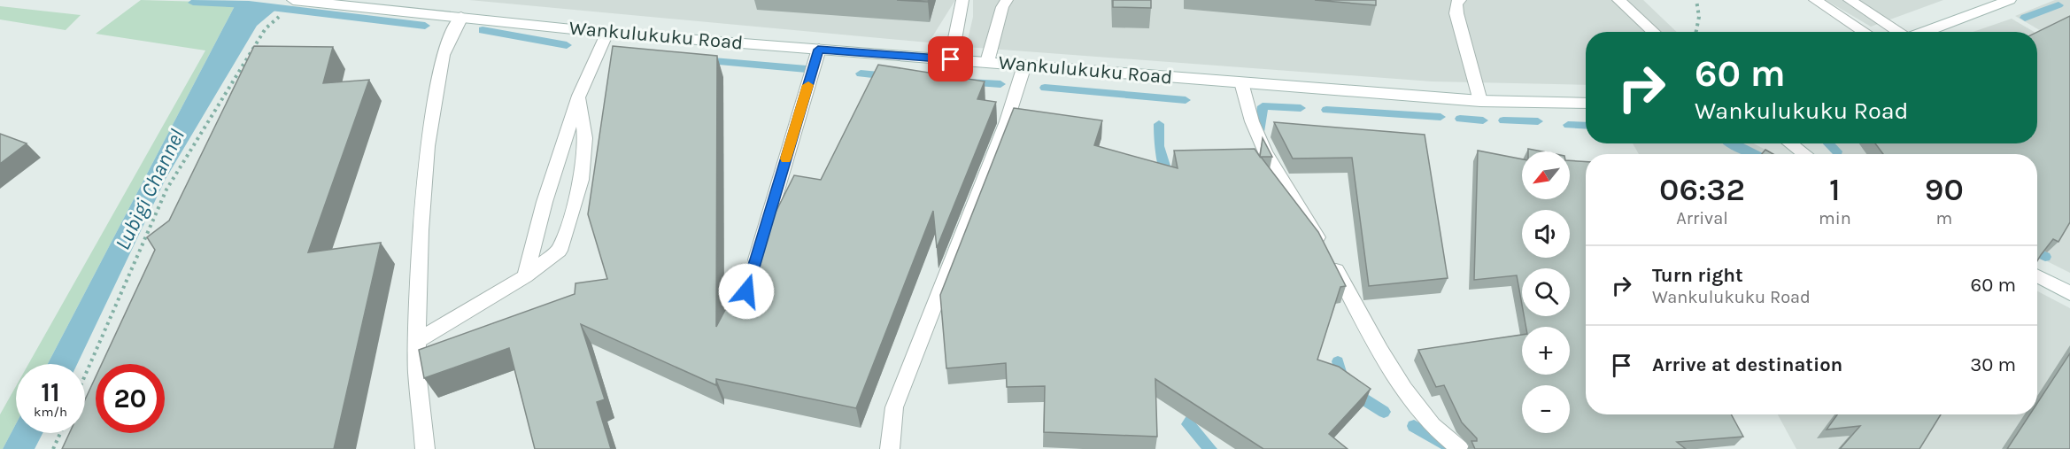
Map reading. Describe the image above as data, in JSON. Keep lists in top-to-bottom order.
{
  "streets": {
    "main road": ["Wankulukuku Road"]
  },
  "water": ["Lubigi Channel"],
  "north": "bottom left",
  "page": {
    "turn": ["60 m", "Wankulukuku Road"],
    "map_buttons": ["+", "−"],
    "eta": [
      "06:32",
      "Arrival",
      "1",
      "min",
      "90",
      "m"
    ],
    "list": [
      {
        "name": "Turn right",
        "note": "Wankulukuku Road",
        "value": "60 m"
      },
      {
        "name": "Arrive at destination",
        "value": "30 m"
      }
    ],
    "speed": "11 km/h",
    "limit": "20"
  }
}
